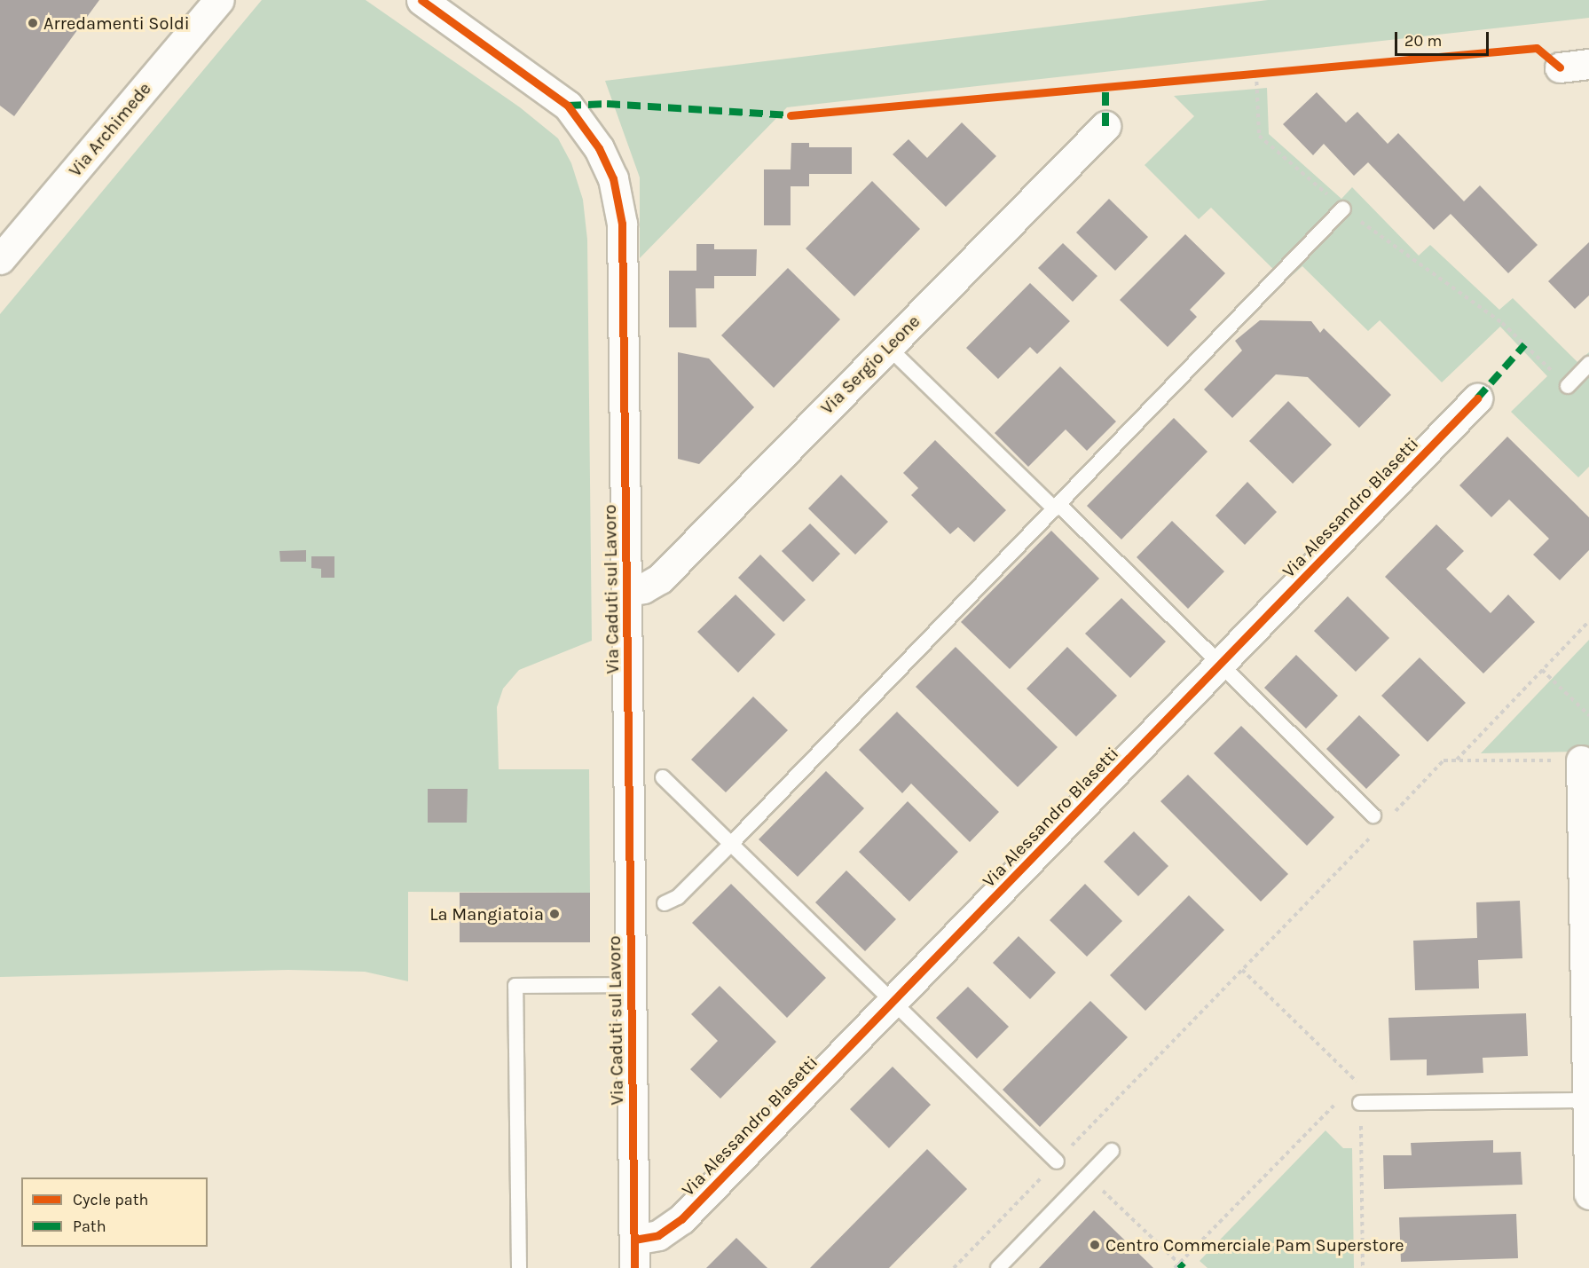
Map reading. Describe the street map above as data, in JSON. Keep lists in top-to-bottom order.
{
  "streets": {
    "street": [
      "Via Archimede",
      "Via Sergio Leone",
      "Via Alessandro Blasetti",
      "Via Caduti sul Lavoro"
    ]
  },
  "crossings": [
    ["Via Sergio Leone", "Via Caduti sul Lavoro"],
    ["Via Alessandro Blasetti", "Via Caduti sul Lavoro"]
  ],
  "places": ["Arredamenti Soldi", "La Mangiatoia", "Centro Commerciale Pam Superstore"],
  "legend": ["Cycle path", "Path"],
  "scale_bar": "20 m"
}
